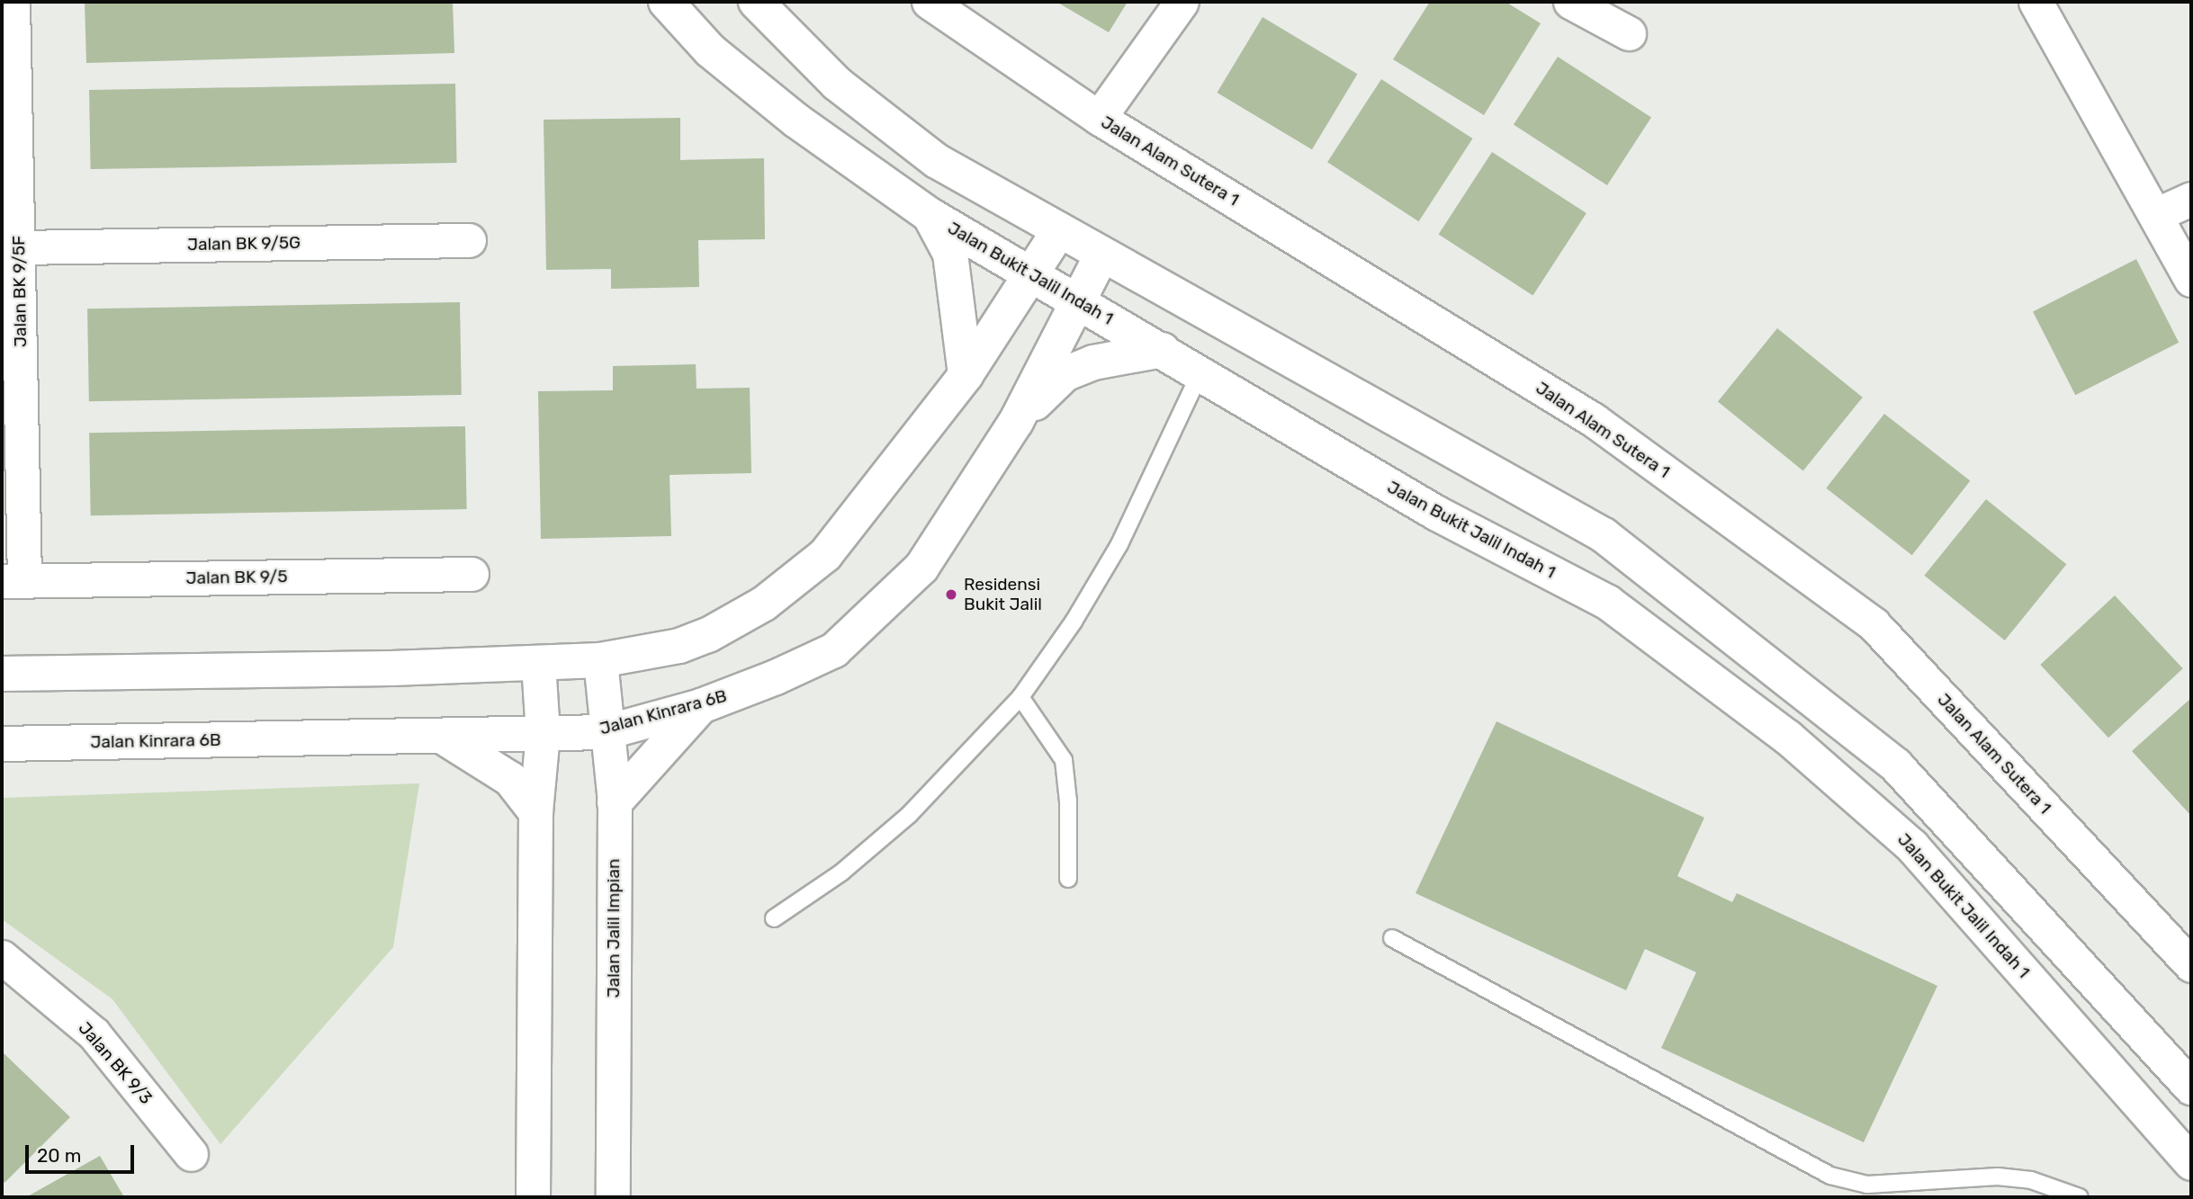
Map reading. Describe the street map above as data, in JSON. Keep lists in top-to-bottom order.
{
  "streets": {
    "street": [
      "Jalan Alam Sutera 1",
      "Jalan BK 9/5G",
      "Jalan Bukit Jalil Indah 1",
      "Jalan BK 9/5F",
      "Jalan BK 9/5",
      "Jalan Kinrara 6B",
      "Jalan Jalil Impian",
      "Jalan BK 9/3"
    ]
  },
  "crossings": [
    ["Jalan BK 9/5G", "Jalan BK 9/5F"],
    ["Jalan Bukit Jalil Indah 1", "Jalan Kinrara 6B"],
    ["Jalan BK 9/5F", "Jalan BK 9/5"],
    ["Jalan Kinrara 6B", "Jalan Jalil Impian"]
  ],
  "places": ["Residensi Bukit Jalil"],
  "scale_bar": "20 m"
}
